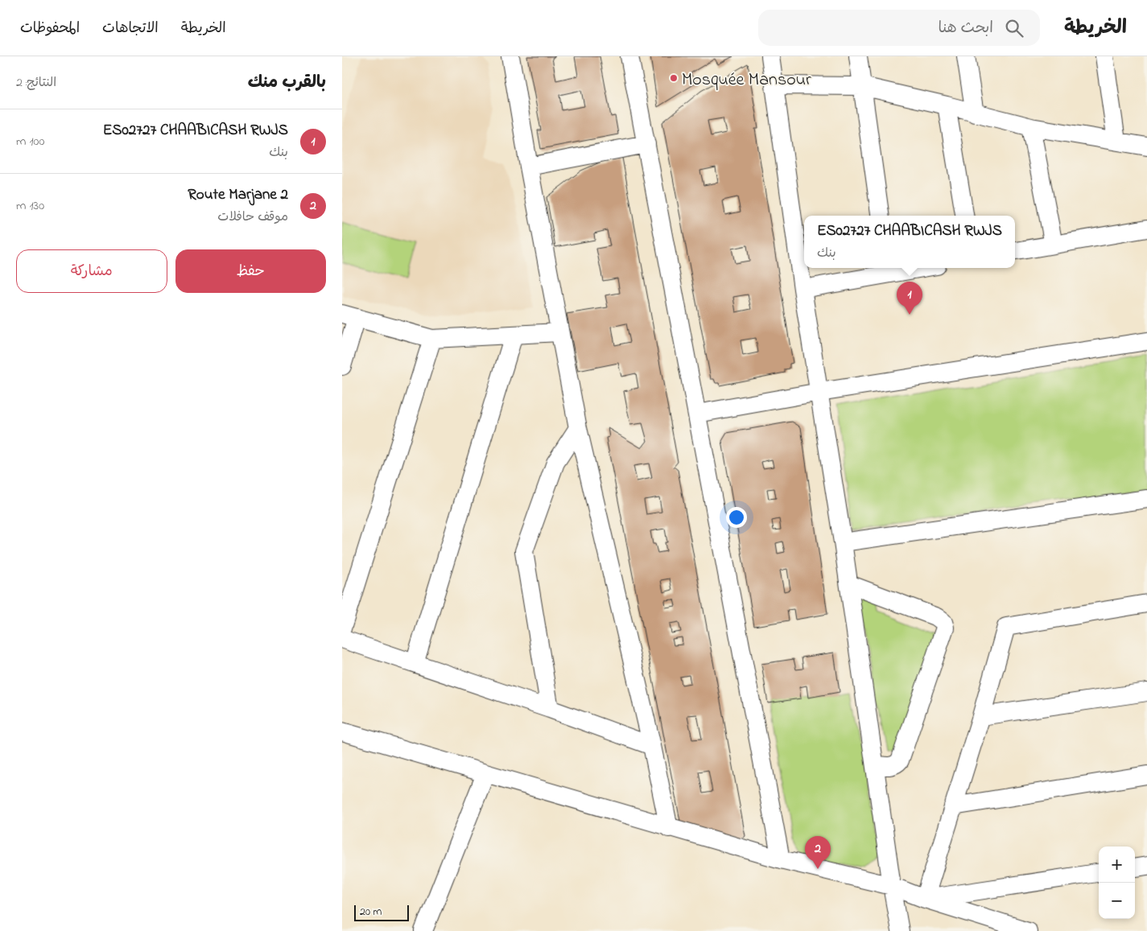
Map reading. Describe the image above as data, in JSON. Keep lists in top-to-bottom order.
{
  "places": ["Mosquée Mansour"],
  "scale_bar": "20 m",
  "page": {
    "header": "الخريطة",
    "search": "ابحث هنا",
    "nav": ["الخريطة", "الاتجاهات", "المحفوظات"],
    "heading": ["بالقرب منك", "النتائج: 2"],
    "list": [
      {
        "mark": "1",
        "name": "ES02727 CHAABICASH RWJS",
        "note": "بنك",
        "value": "100 m"
      },
      {
        "mark": "2",
        "name": "Route Marjane 2",
        "note": "موقف حافلات",
        "value": "130 m"
      }
    ],
    "popup": ["ES02727 CHAABICASH RWJS", "بنك"],
    "buttons": ["حفظ", "مشاركة"],
    "pins": ["1", "2"],
    "map_buttons": ["+", "−"],
    "scale": "20 m"
  }
}
